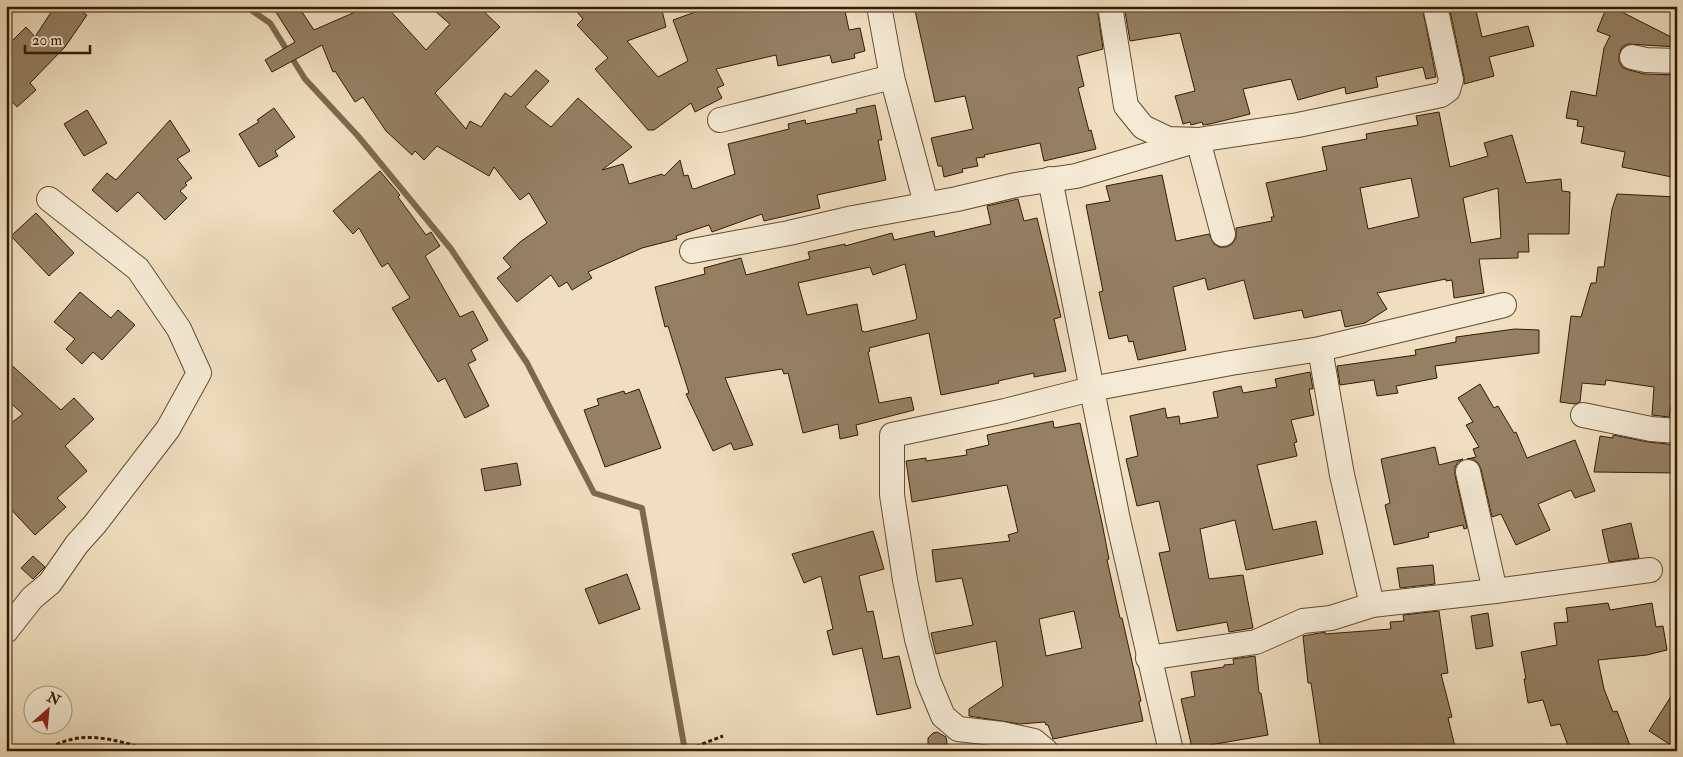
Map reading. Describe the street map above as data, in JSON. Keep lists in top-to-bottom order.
{
  "scale_bar": "20 m",
  "north": "top right"
}
